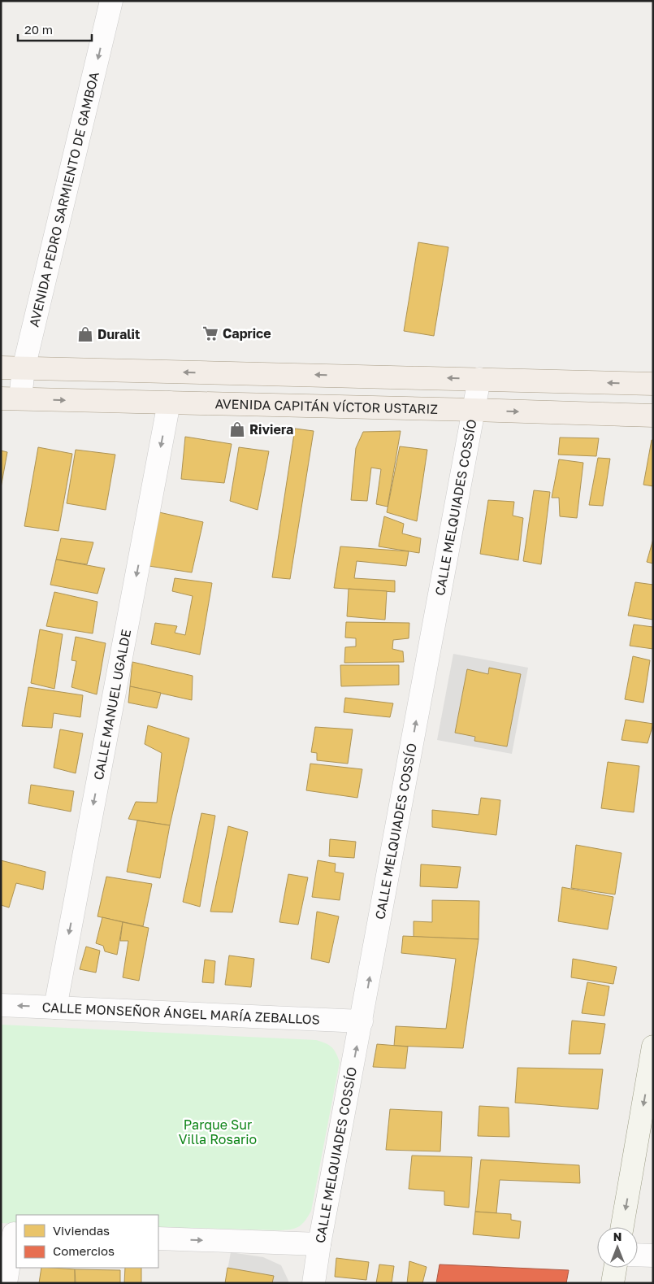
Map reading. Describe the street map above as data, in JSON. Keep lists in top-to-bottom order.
{
  "streets": {
    "main road": ["AVENIDA CAPITÁN VÍCTOR USTARIZ"],
    "street": [
      "AVENIDA PEDRO SARMIENTO DE GAMBOA",
      "CALLE MELQUIADES COSSÍO",
      "CALLE MANUEL UGALDE",
      "CALLE MONSEÑOR ÁNGEL MARÍA ZEBALLOS"
    ]
  },
  "crossings": [
    ["AVENIDA PEDRO SARMIENTO DE GAMBOA", "AVENIDA CAPITÁN VÍCTOR USTARIZ"],
    ["AVENIDA CAPITÁN VÍCTOR USTARIZ", "CALLE MELQUIADES COSSÍO"],
    ["AVENIDA CAPITÁN VÍCTOR USTARIZ", "CALLE MANUEL UGALDE"],
    ["CALLE MELQUIADES COSSÍO", "CALLE MONSEÑOR ÁNGEL MARÍA ZEBALLOS"],
    ["CALLE MANUEL UGALDE", "CALLE MONSEÑOR ÁNGEL MARÍA ZEBALLOS"]
  ],
  "one_way": ["AVENIDA PEDRO SARMIENTO DE GAMBOA", "CALLE MELQUIADES COSSÍO", "CALLE MANUEL UGALDE"],
  "parks": ["Parque Sur Villa Rosario"],
  "places": {
    "supermarket": ["Caprice"],
    "shop": ["Duralit", "Riviera"]
  },
  "legend": ["Viviendas", "Comercios"],
  "scale_bar": "20 m",
  "north": "top"
}
